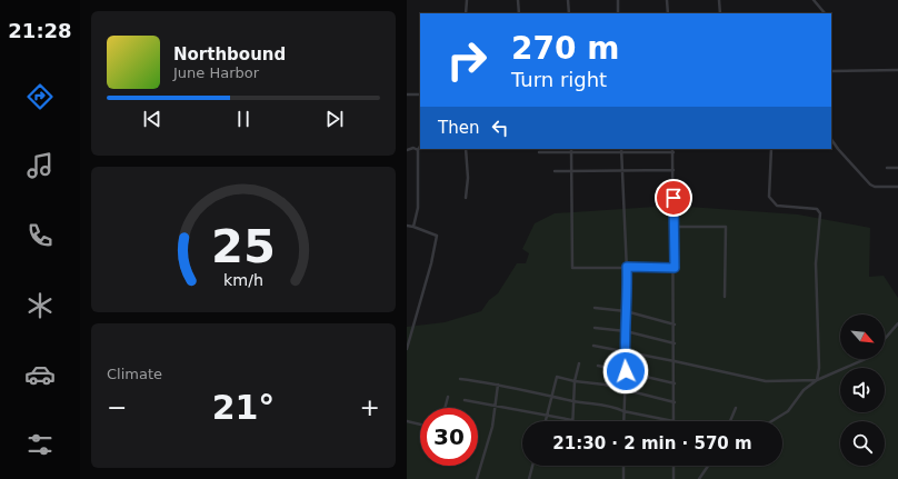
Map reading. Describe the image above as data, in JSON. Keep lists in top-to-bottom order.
{
  "north": "bottom right",
  "page": {
    "tabs": "21:28",
    "turn": ["270 m", "Turn right"],
    "song": ["Northbound", "June Harbor"],
    "then": "Then",
    "tile": "Climate",
    "heat": ["−", "21°", "+"],
    "limit": "30",
    "trip": "21:30 · 2 min · 570 m",
    "gauge": ["25", "km/h"]
  }
}
